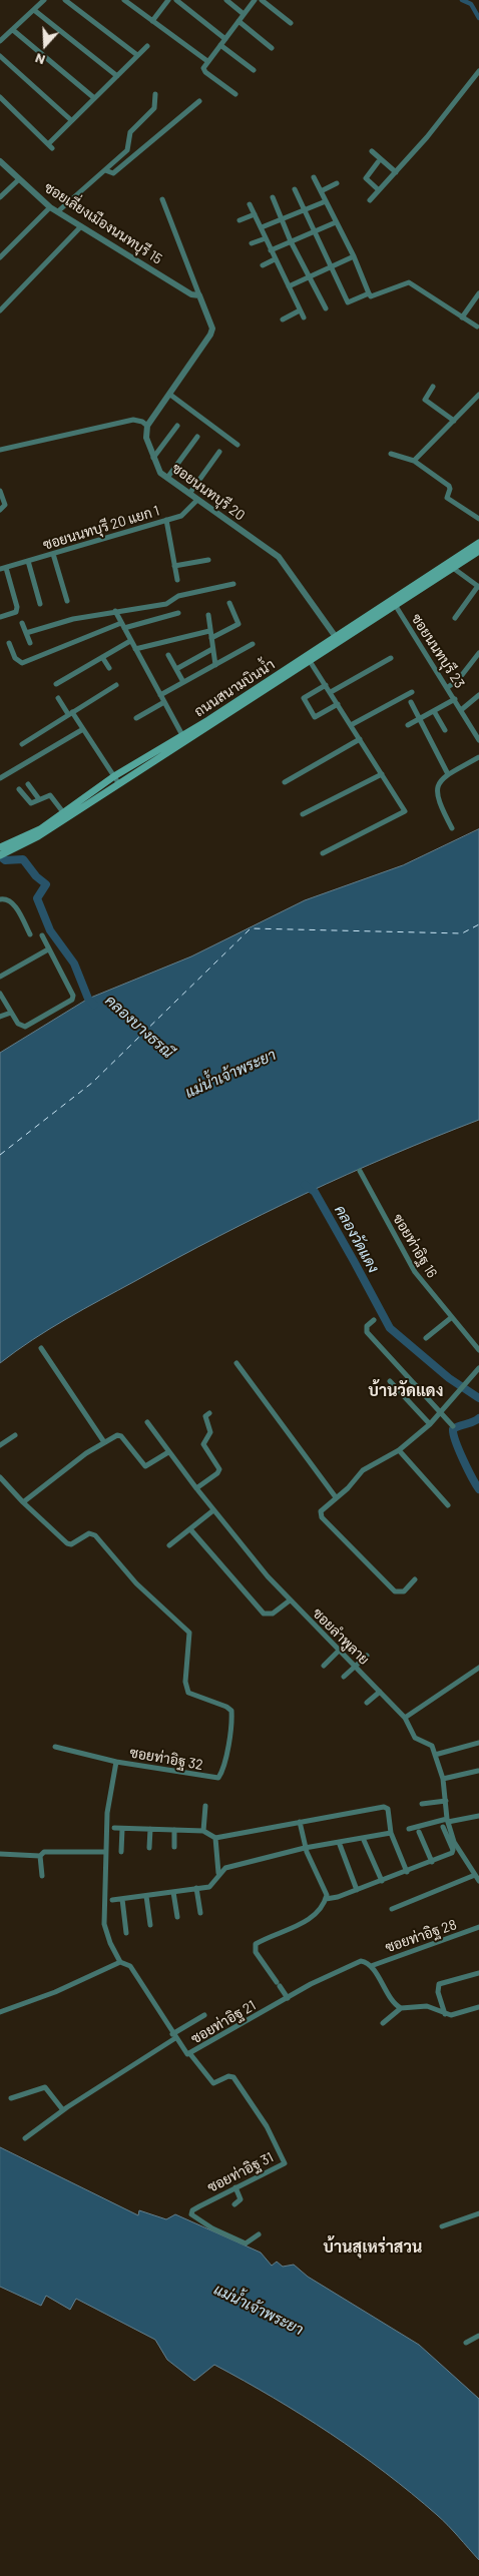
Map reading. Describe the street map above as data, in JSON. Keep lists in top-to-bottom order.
{
  "streets": {
    "main road": ["ถนนสนามบินน้ำ"],
    "street": [
      "ซอยเลี่ยงเมืองนนทบุรี 15",
      "ซอยนนทบุรี 20",
      "ซอยนนทบุรี 20 แยก 1",
      "ซอยนนทบุรี 23",
      "ซอยท่าอิฐ 16",
      "ซอยลำพูลาย",
      "ซอยท่าอิฐ 32",
      "ซอยท่าอิฐ 28",
      "ซอยท่าอิฐ 21",
      "ซอยท่าอิฐ 31"
    ]
  },
  "crossings": [
    ["ซอยนนทบุรี 20", "ซอยนนทบุรี 20 แยก 1"],
    ["ซอยนนทบุรี 20", "ถนนสนามบินน้ำ"],
    ["ซอยนนทบุรี 23", "ถนนสนามบินน้ำ"],
    ["ซอยท่าอิฐ 32", "ซอยท่าอิฐ 21"],
    ["ซอยท่าอิฐ 28", "ซอยท่าอิฐ 21"],
    ["ซอยท่าอิฐ 21", "ซอยท่าอิฐ 31"]
  ],
  "districts": ["บ้านวัดแดง", "บ้านสุเหร่าสวน"],
  "water": ["คลองบางธรณี", "แม่น้ำเจ้าพระยา", "คลองวัดแดง"],
  "north": "bottom"
}
